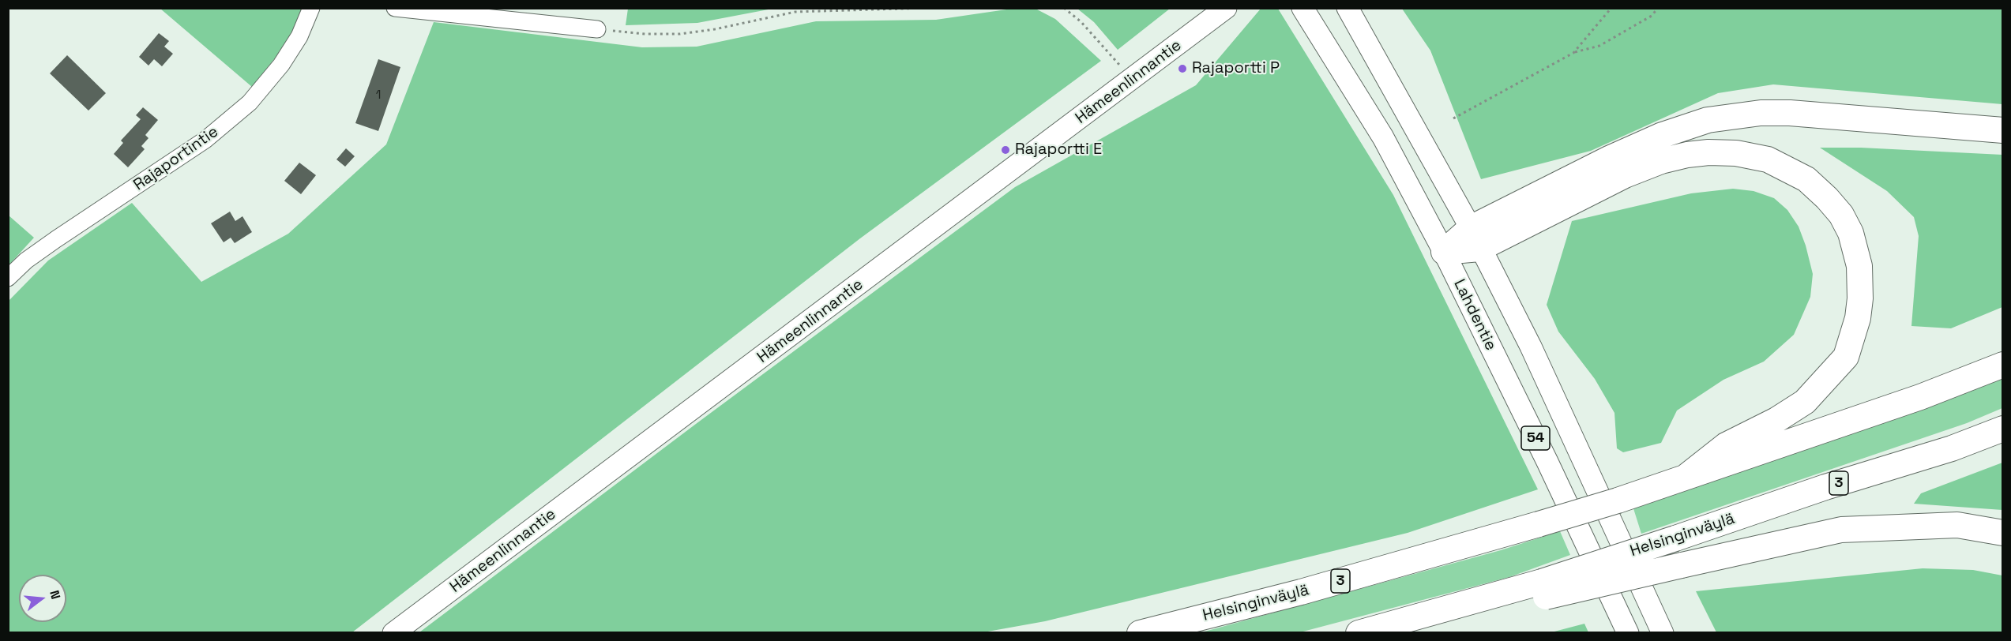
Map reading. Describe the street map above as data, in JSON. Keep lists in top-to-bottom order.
{
  "streets": {
    "highway": ["3", "Helsinginväylä"],
    "main road": ["Hämeenlinnantie", "Lahdentie", "54"],
    "street": ["Rajaportintie"]
  },
  "crossings": [
    ["3", "Helsinginväylä"]
  ],
  "places": ["Rajaportti P", "Rajaportti E"],
  "house_numbers": ["1"],
  "north": "right"
}
